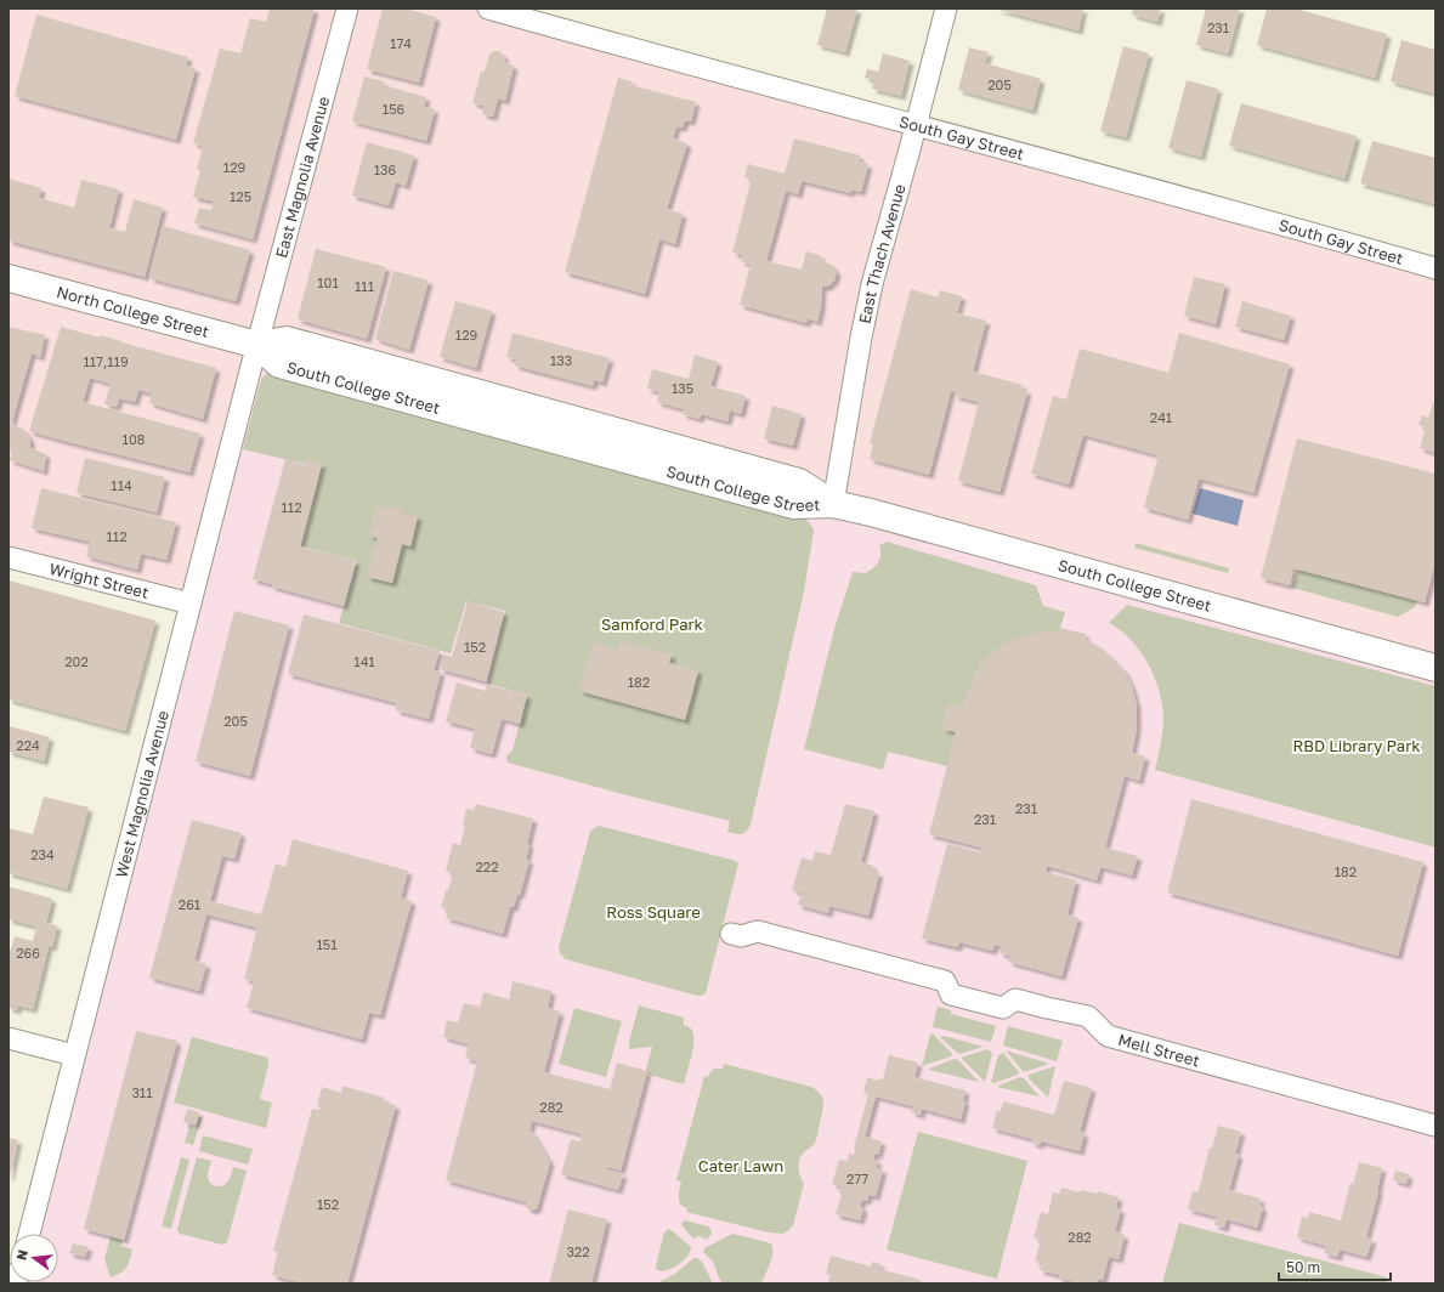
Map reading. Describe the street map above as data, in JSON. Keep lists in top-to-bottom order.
{
  "streets": {
    "main road": ["North College Street", "South College Street"],
    "street": [
      "South Gay Street",
      "East Magnolia Avenue",
      "East Thach Avenue",
      "Wright Street",
      "West Magnolia Avenue",
      "Mell Street"
    ]
  },
  "crossings": [
    ["South Gay Street", "East Thach Avenue"],
    ["East Magnolia Avenue", "North College Street"],
    ["East Magnolia Avenue", "South College Street"],
    ["East Magnolia Avenue", "West Magnolia Avenue"],
    ["East Thach Avenue", "South College Street"],
    ["North College Street", "South College Street"],
    ["North College Street", "West Magnolia Avenue"],
    ["South College Street", "West Magnolia Avenue"],
    ["Wright Street", "West Magnolia Avenue"]
  ],
  "parks": [
    "Samford Park",
    "RBD Library Park",
    "Ross Square",
    "Cater Lawn"
  ],
  "house_numbers": [
    "231",
    "174",
    "205",
    "156",
    "129",
    "136",
    "125",
    "101",
    "111",
    "129",
    "133",
    "117,119",
    "135",
    "241",
    "108",
    "114",
    "112",
    "112",
    "152",
    "202",
    "141",
    "182",
    "205",
    "224",
    "231",
    "231",
    "234",
    "222",
    "182",
    "261",
    "151",
    "266",
    "311",
    "282",
    "277",
    "152",
    "282",
    "322"
  ],
  "scale_bar": "50 m",
  "north": "left"
}
